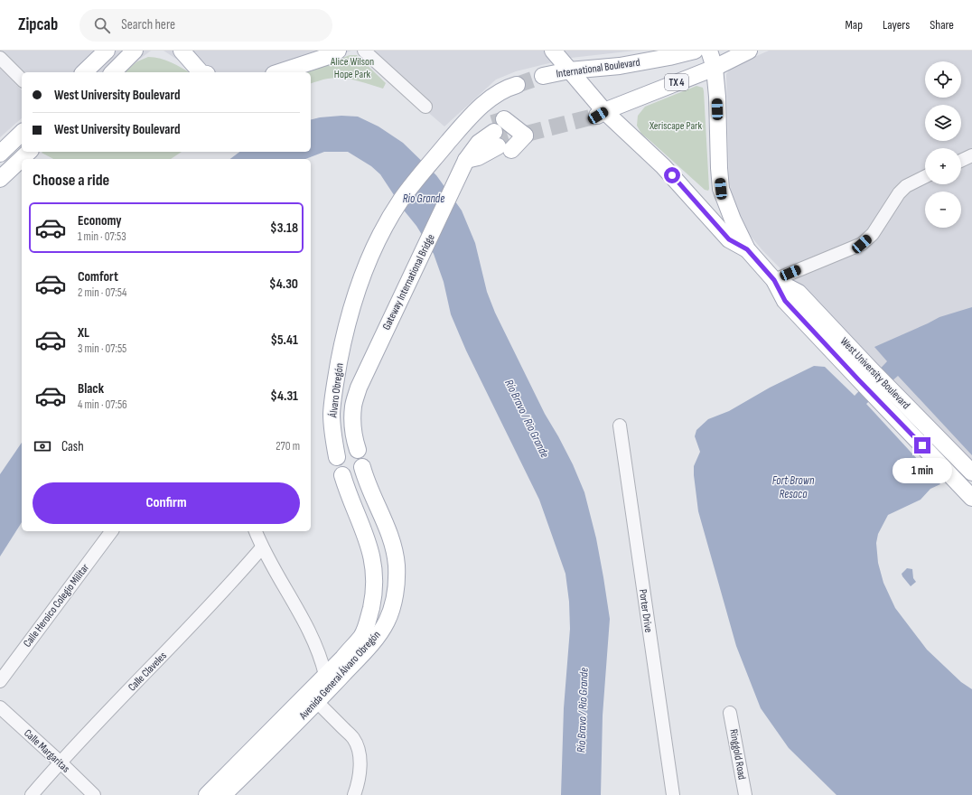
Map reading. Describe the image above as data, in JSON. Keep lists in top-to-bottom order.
{
  "streets": {
    "main road": [
      "International Boulevard",
      "TX 4",
      "Gateway International Bridge",
      "West University Boulevard",
      "Álvaro Obregón",
      "Avenida General Álvaro Obregón"
    ],
    "street": [
      "Calle Heroico Colegio Militar",
      "Porter Drive",
      "Calle Claveles",
      "Calle Margaritas",
      "Ringgold Road"
    ]
  },
  "crossings": [
    ["International Boulevard", "West University Boulevard"],
    ["TX 4", "West University Boulevard"],
    ["Gateway International Bridge", "Álvaro Obregón"],
    ["Calle Claveles", "Calle Margaritas"]
  ],
  "water": ["Rio Grande", "Río Bravo / Rio Grande", "Fort Brown Resaca"],
  "parks": ["Alice Wilson Hope Park", "Xeriscape Park"],
  "page": {
    "header": "Zipcab",
    "search": "Search here",
    "nav": ["Map", "Layers", "Share"],
    "map_buttons": ["+", "−"],
    "banner": ["West University Boulevard", "West University Boulevard"],
    "heading": "Choose a ride",
    "list": [
      {
        "name": "Economy",
        "note": "1 min · 07:53",
        "value": "$3.18"
      },
      {
        "name": "Comfort",
        "note": "2 min · 07:54",
        "value": "$4.30"
      },
      {
        "name": "XL",
        "note": "3 min · 07:55",
        "value": "$5.41"
      },
      {
        "name": "Black",
        "note": "4 min · 07:56",
        "value": "$4.31"
      }
    ],
    "pay": ["Cash", "270 m"],
    "bubble": "1 min",
    "buttons": "Confirm"
  }
}
